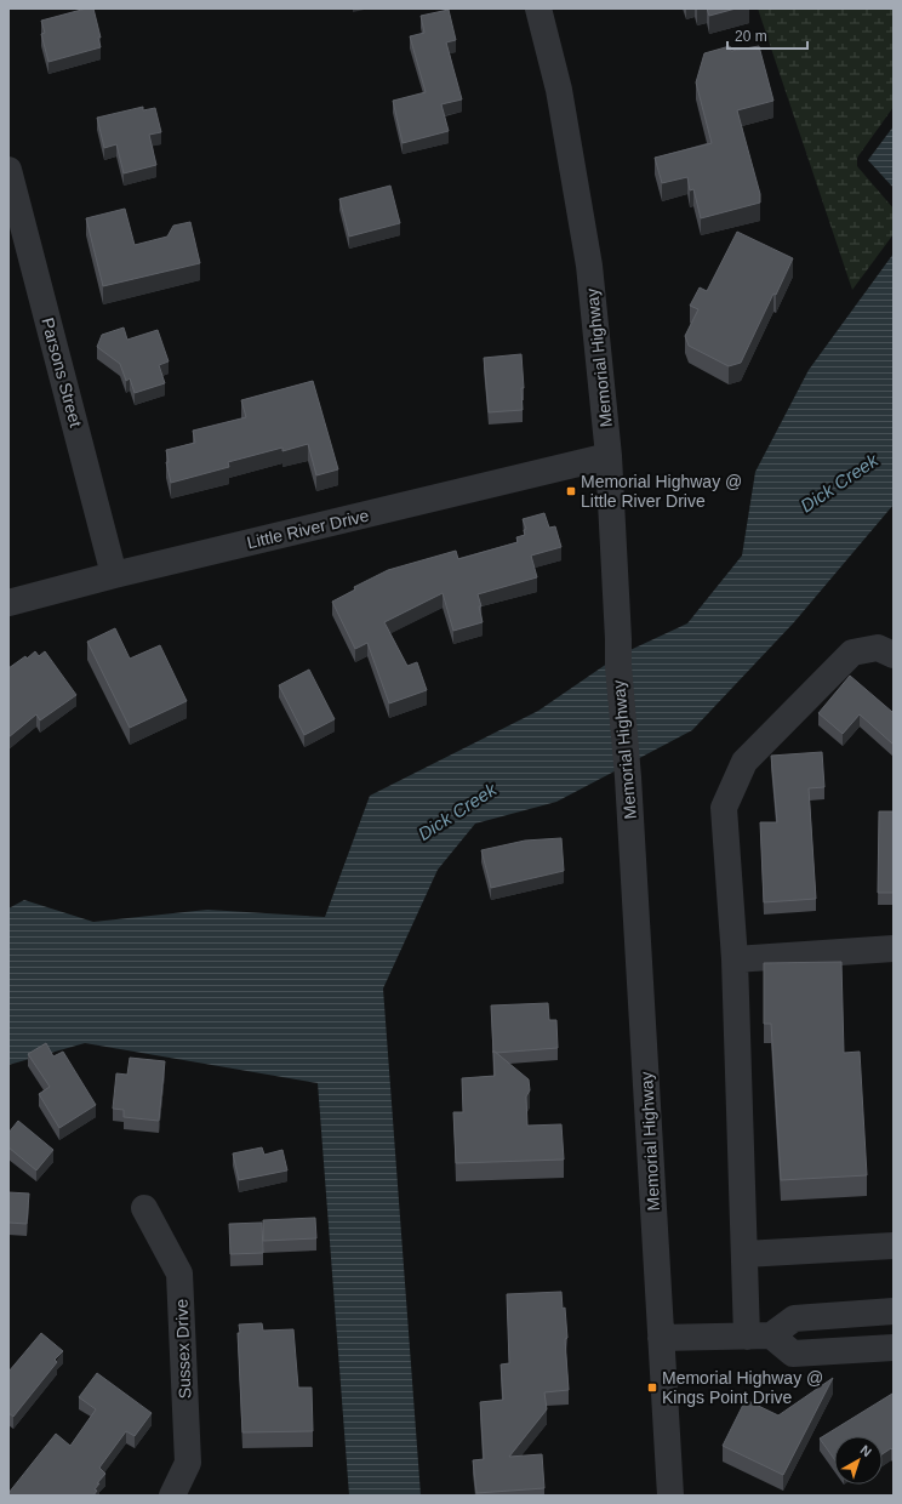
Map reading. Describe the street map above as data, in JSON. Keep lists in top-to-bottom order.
{
  "streets": {
    "street": [
      "Memorial Highway",
      "Parsons Street",
      "Little River Drive",
      "Sussex Drive"
    ]
  },
  "crossings": [
    ["Memorial Highway", "Little River Drive"],
    ["Parsons Street", "Little River Drive"]
  ],
  "water": ["Dick Creek"],
  "places": {
    "transit": ["Memorial Highway @ Little River Drive", "Memorial Highway @ Kings Point Drive"]
  },
  "scale_bar": "20 m",
  "north": "top right"
}
